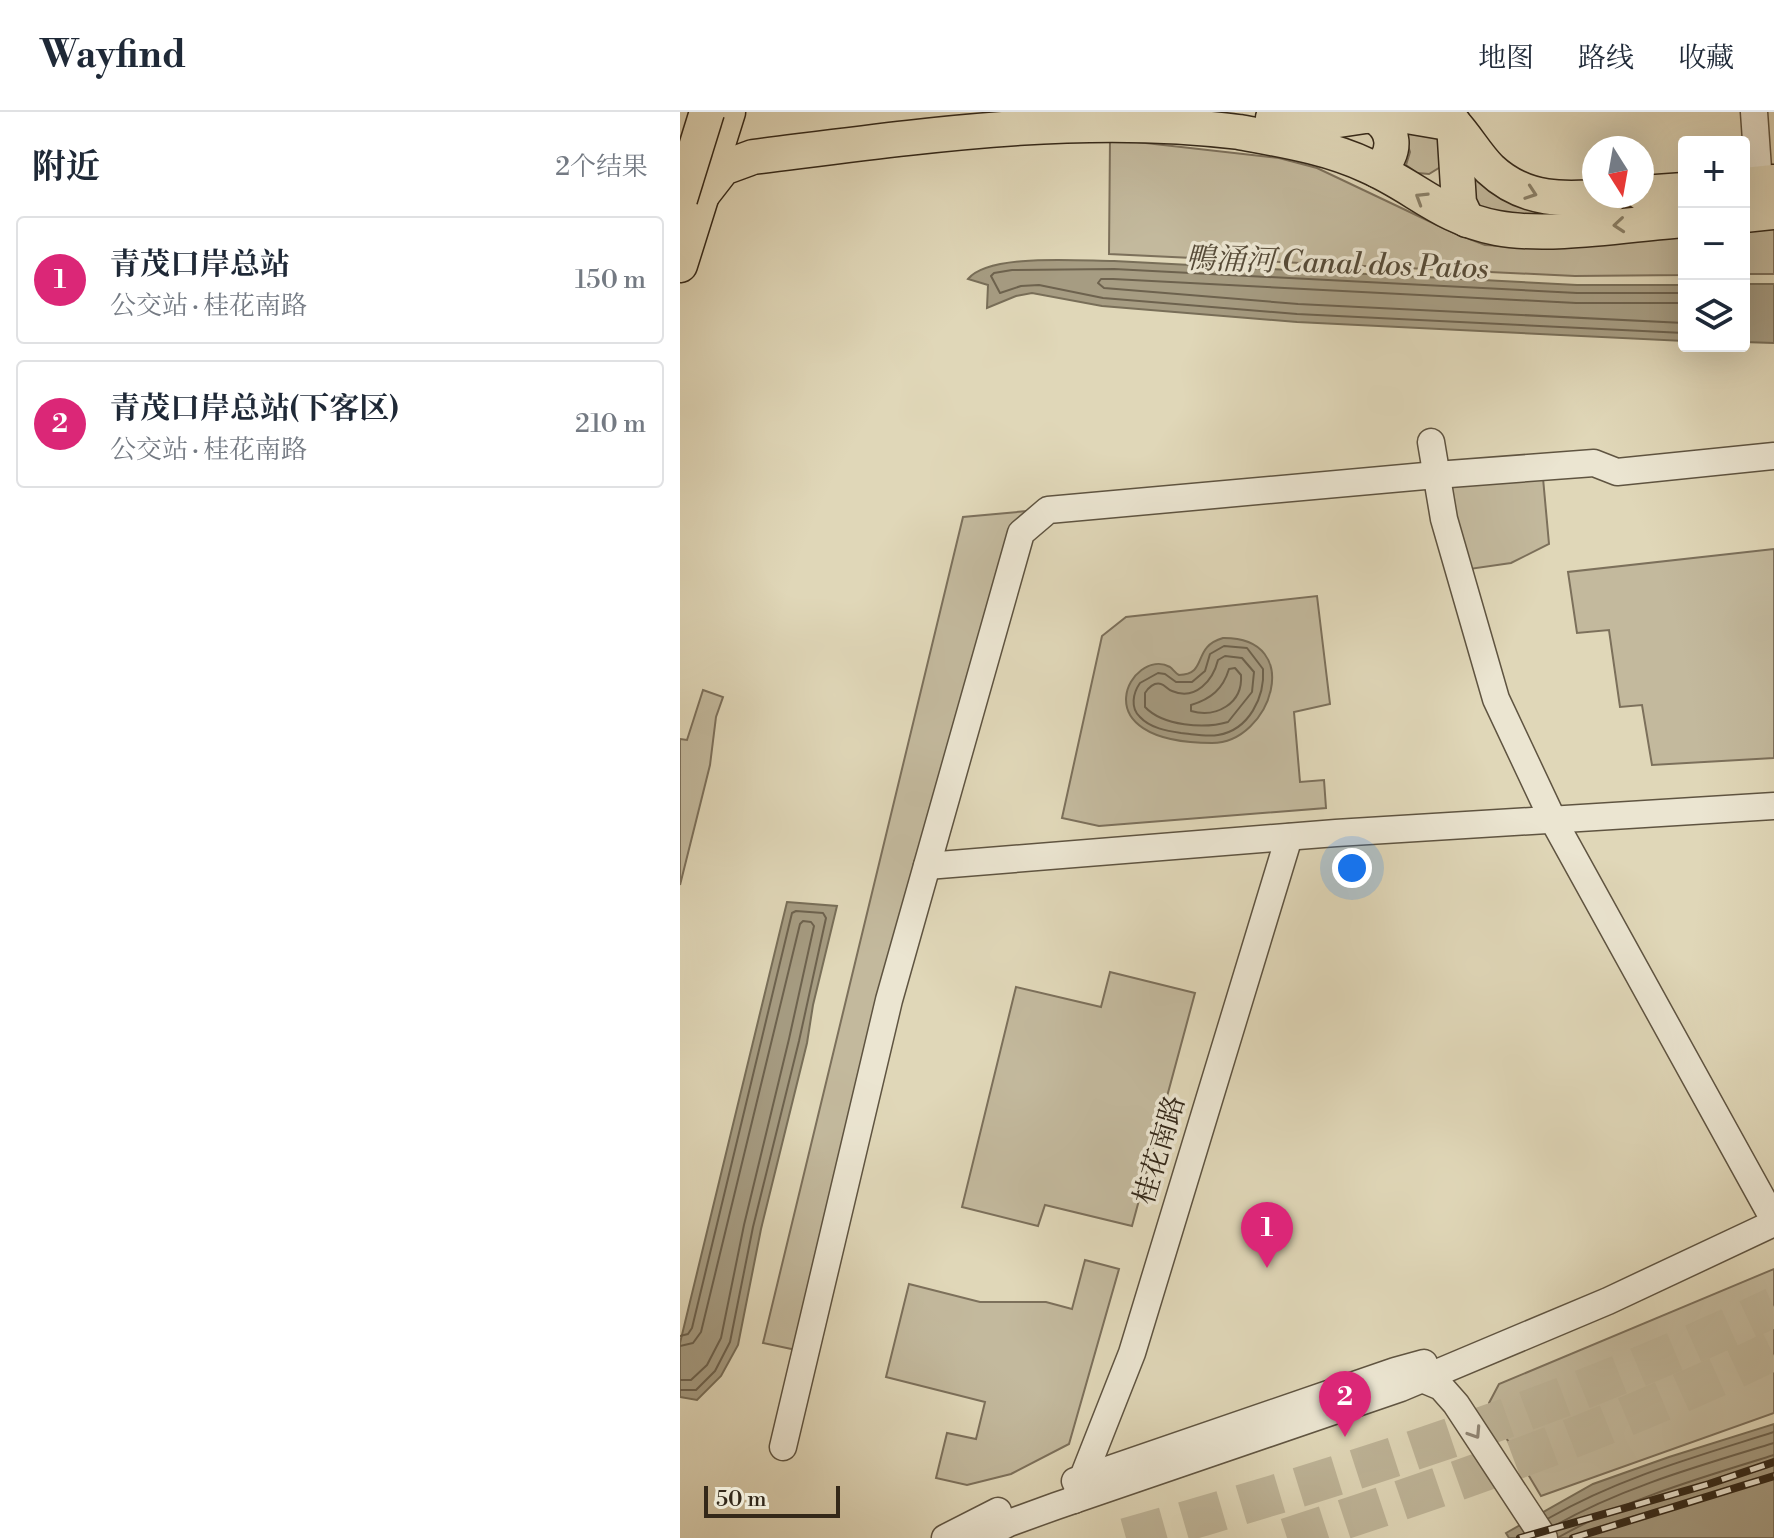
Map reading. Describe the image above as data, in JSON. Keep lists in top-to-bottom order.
{
  "streets": {
    "street": ["桂花南路"]
  },
  "water": ["鴨涌河 Canal dos Patos"],
  "scale_bar": "50 m",
  "north": "bottom",
  "page": {
    "header": "Wayfind",
    "nav": ["地图", "路线", "收藏"],
    "heading": ["附近", "2个结果"],
    "map_buttons": ["+", "−"],
    "list": [
      {
        "mark": "1",
        "name": "青茂口岸总站",
        "note": "公交站 · 桂花南路",
        "value": "150 m"
      },
      {
        "mark": "2",
        "name": "青茂口岸总站(下客区)",
        "note": "公交站 · 桂花南路",
        "value": "210 m"
      }
    ],
    "pins": ["1", "2"],
    "scale": "50 m"
  }
}
